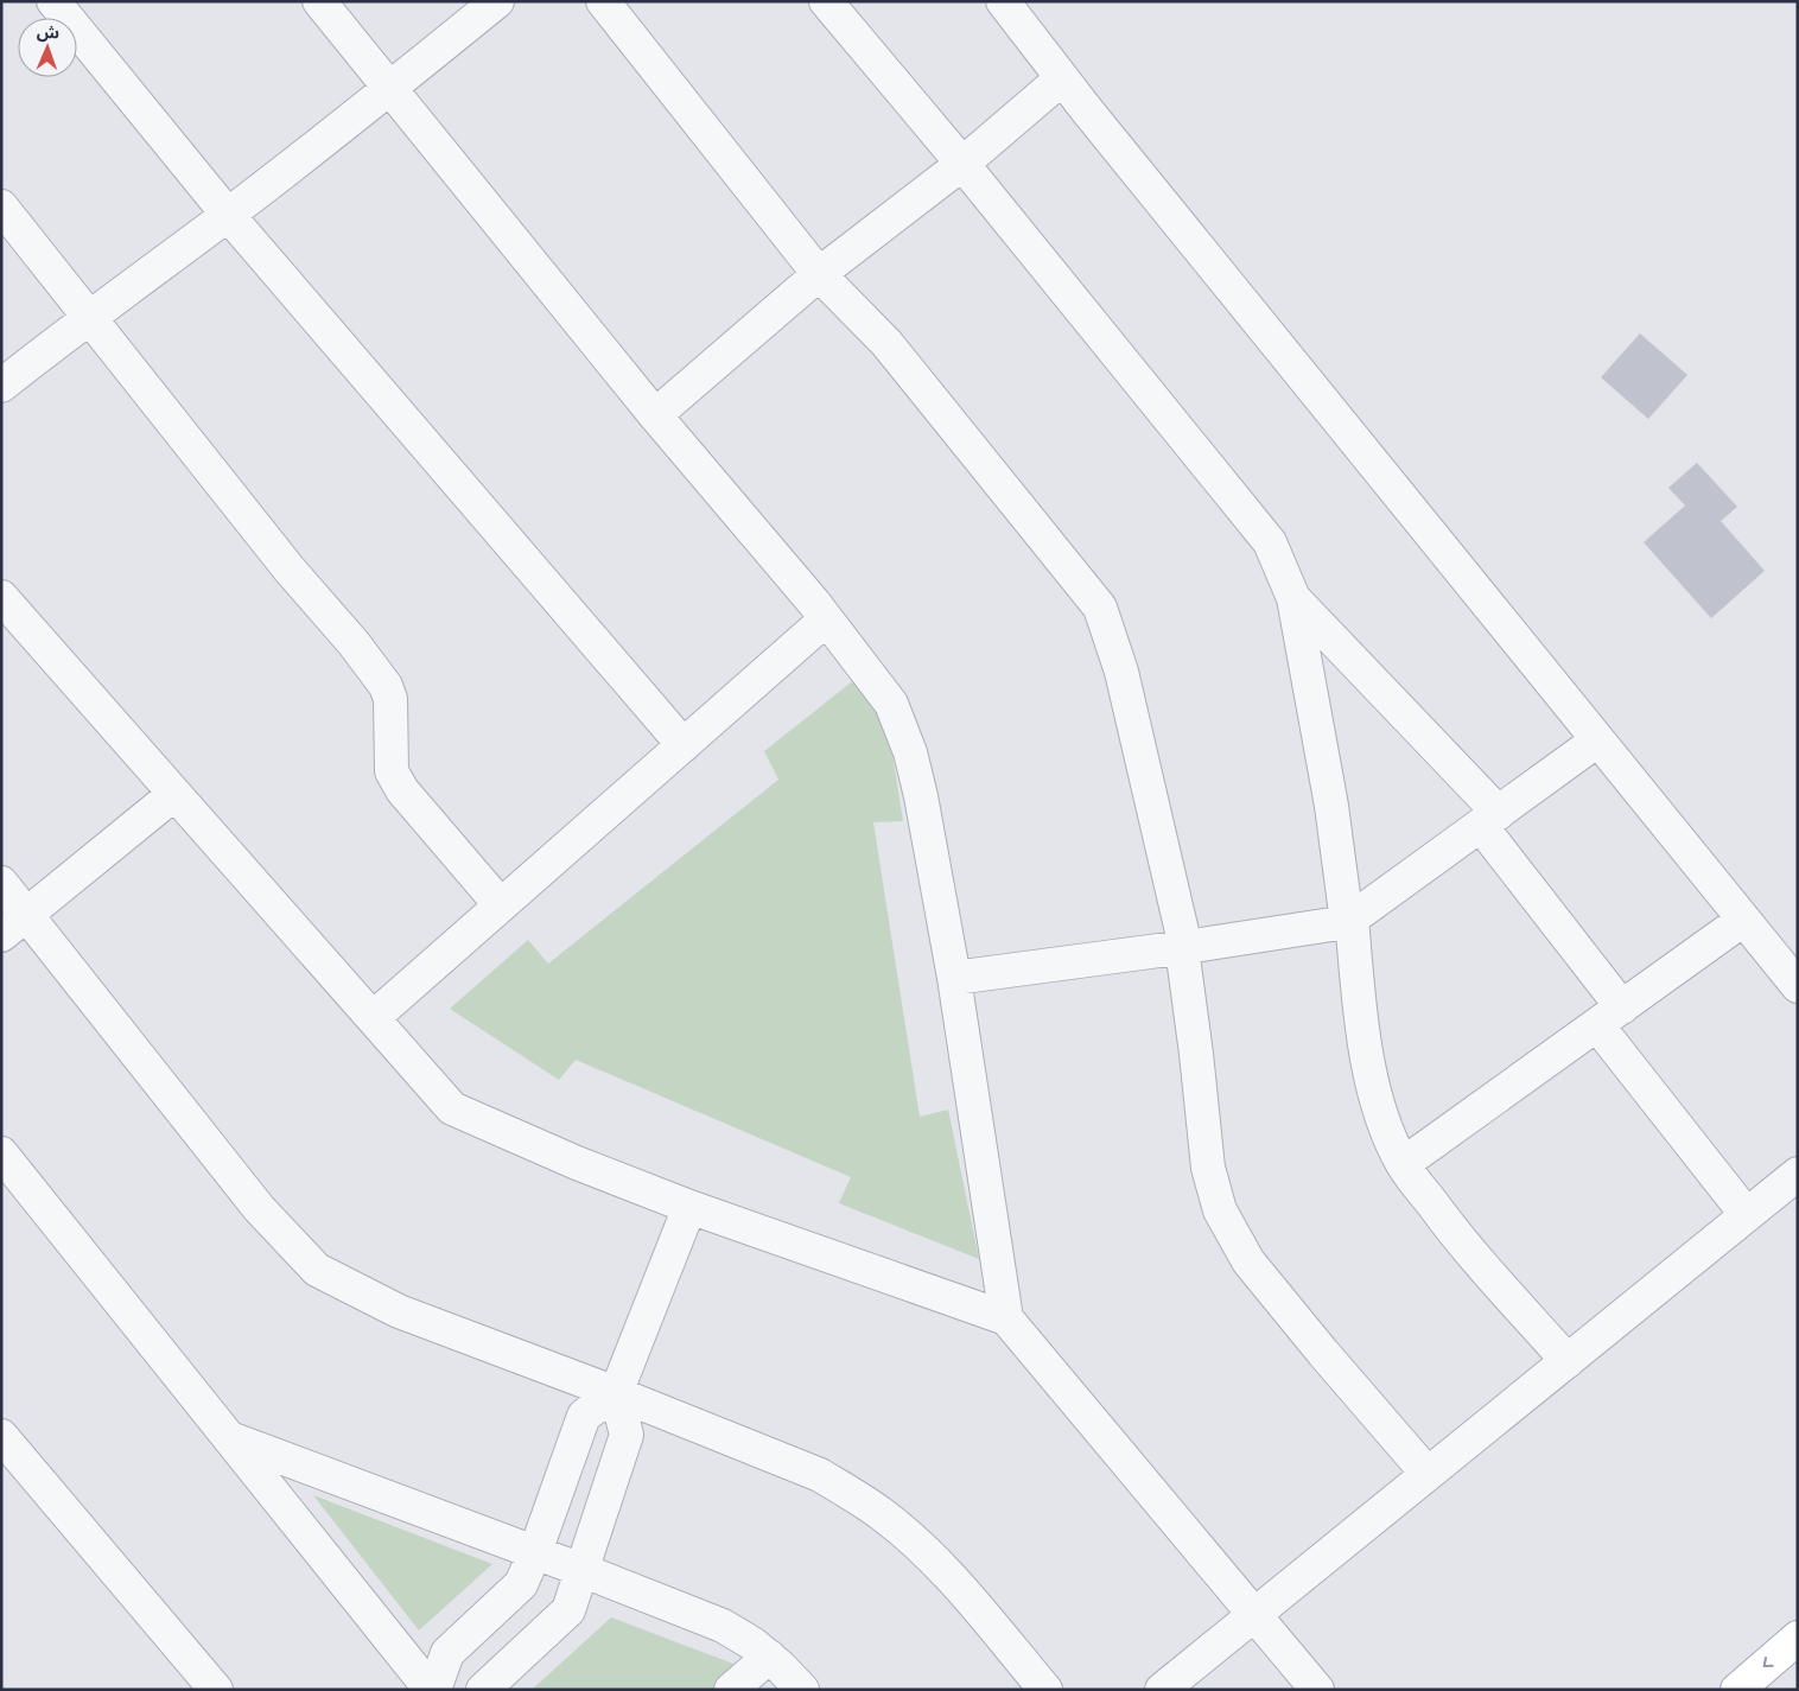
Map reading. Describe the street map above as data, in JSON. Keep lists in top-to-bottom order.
{
  "north": "top"
}
